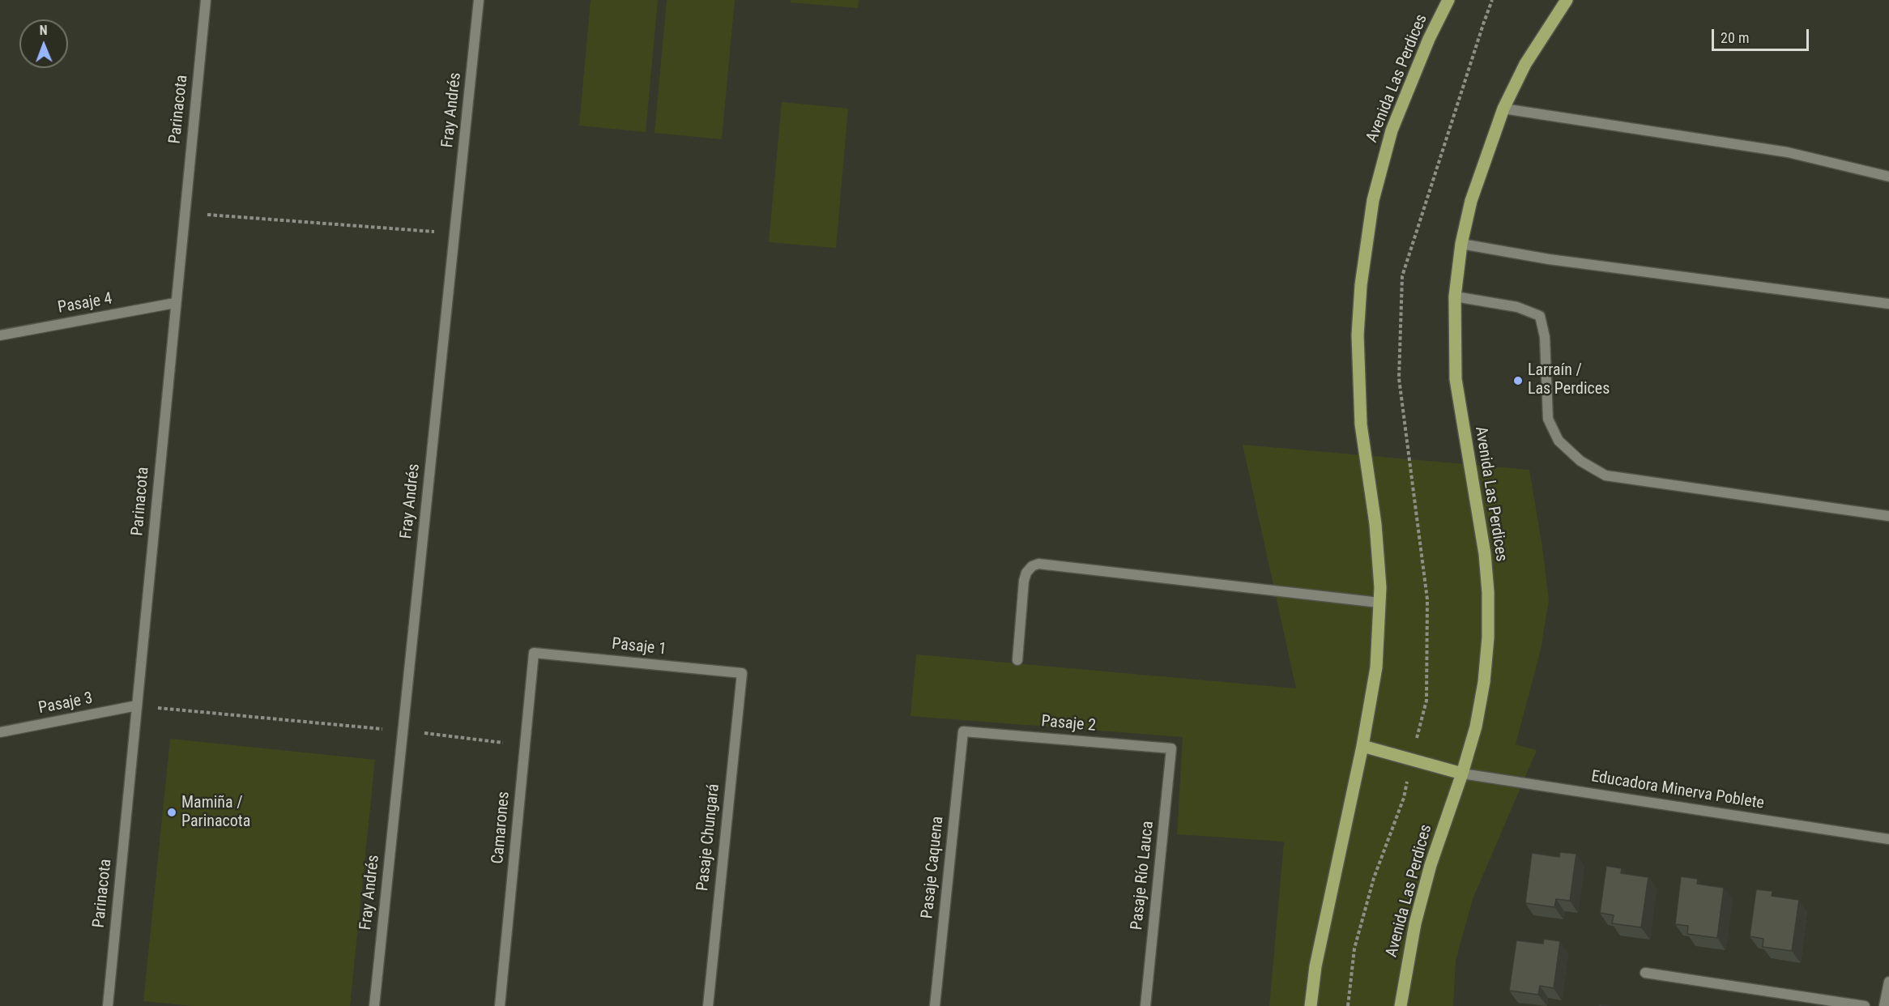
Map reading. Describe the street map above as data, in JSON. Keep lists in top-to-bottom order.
{
  "streets": {
    "main road": ["Avenida Las Perdices"],
    "street": [
      "Parinacota",
      "Fray Andrés",
      "Pasaje 4",
      "Pasaje 1",
      "Pasaje 3",
      "Pasaje 2",
      "Educadora Minerva Poblete",
      "Camarones",
      "Pasaje Chungará",
      "Pasaje Caquena",
      "Pasaje Río Lauca"
    ]
  },
  "crossings": [
    ["Avenida Las Perdices", "Educadora Minerva Poblete"],
    ["Parinacota", "Pasaje 4"],
    ["Parinacota", "Pasaje 3"],
    ["Pasaje 1", "Camarones"],
    ["Pasaje 1", "Pasaje Chungará"],
    ["Pasaje 2", "Pasaje Caquena"],
    ["Pasaje 2", "Pasaje Río Lauca"]
  ],
  "places": ["Larraín / Las Perdices", "Mamiña / Parinacota"],
  "scale_bar": "20 m",
  "north": "top"
}
